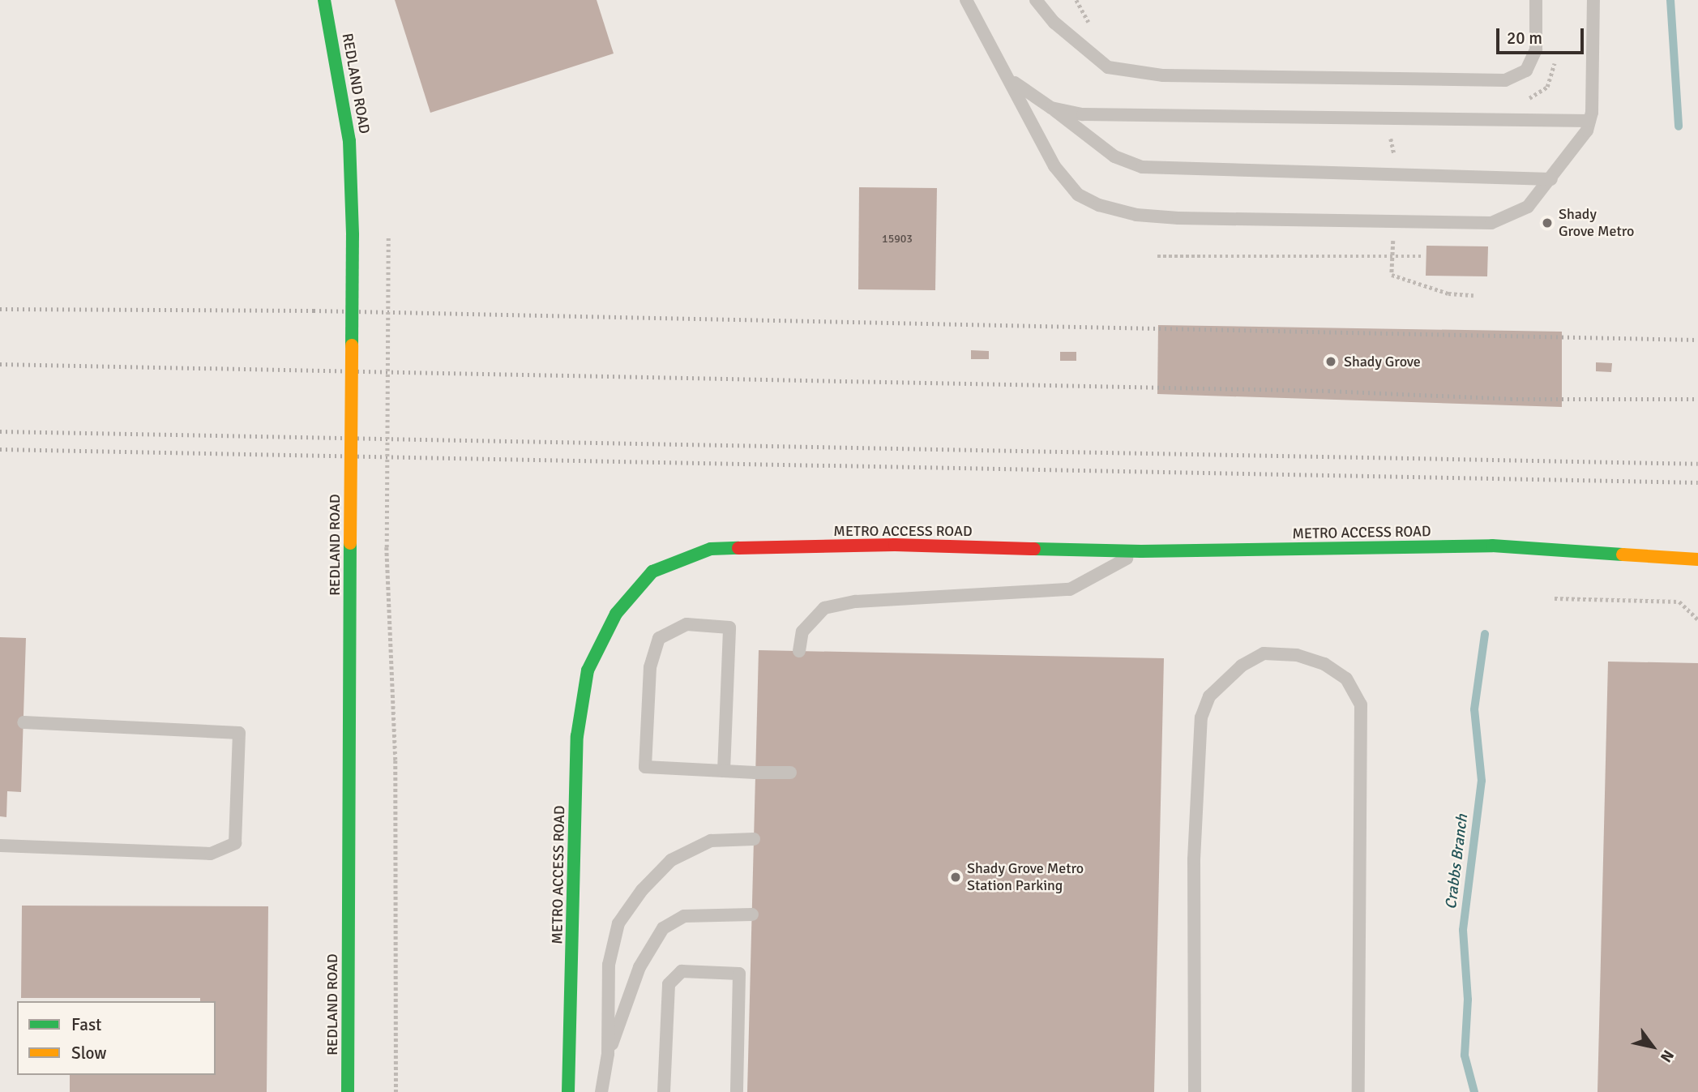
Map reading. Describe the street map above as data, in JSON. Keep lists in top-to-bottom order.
{
  "streets": {
    "main road": ["REDLAND ROAD", "METRO ACCESS ROAD"]
  },
  "water": ["Crabbs Branch"],
  "places": ["Shady Grove Metro", "Shady Grove", "Shady Grove Metro Station Parking"],
  "house_numbers": ["15903"],
  "legend": ["Fast", "Slow"],
  "scale_bar": "20 m",
  "north": "bottom right"
}
